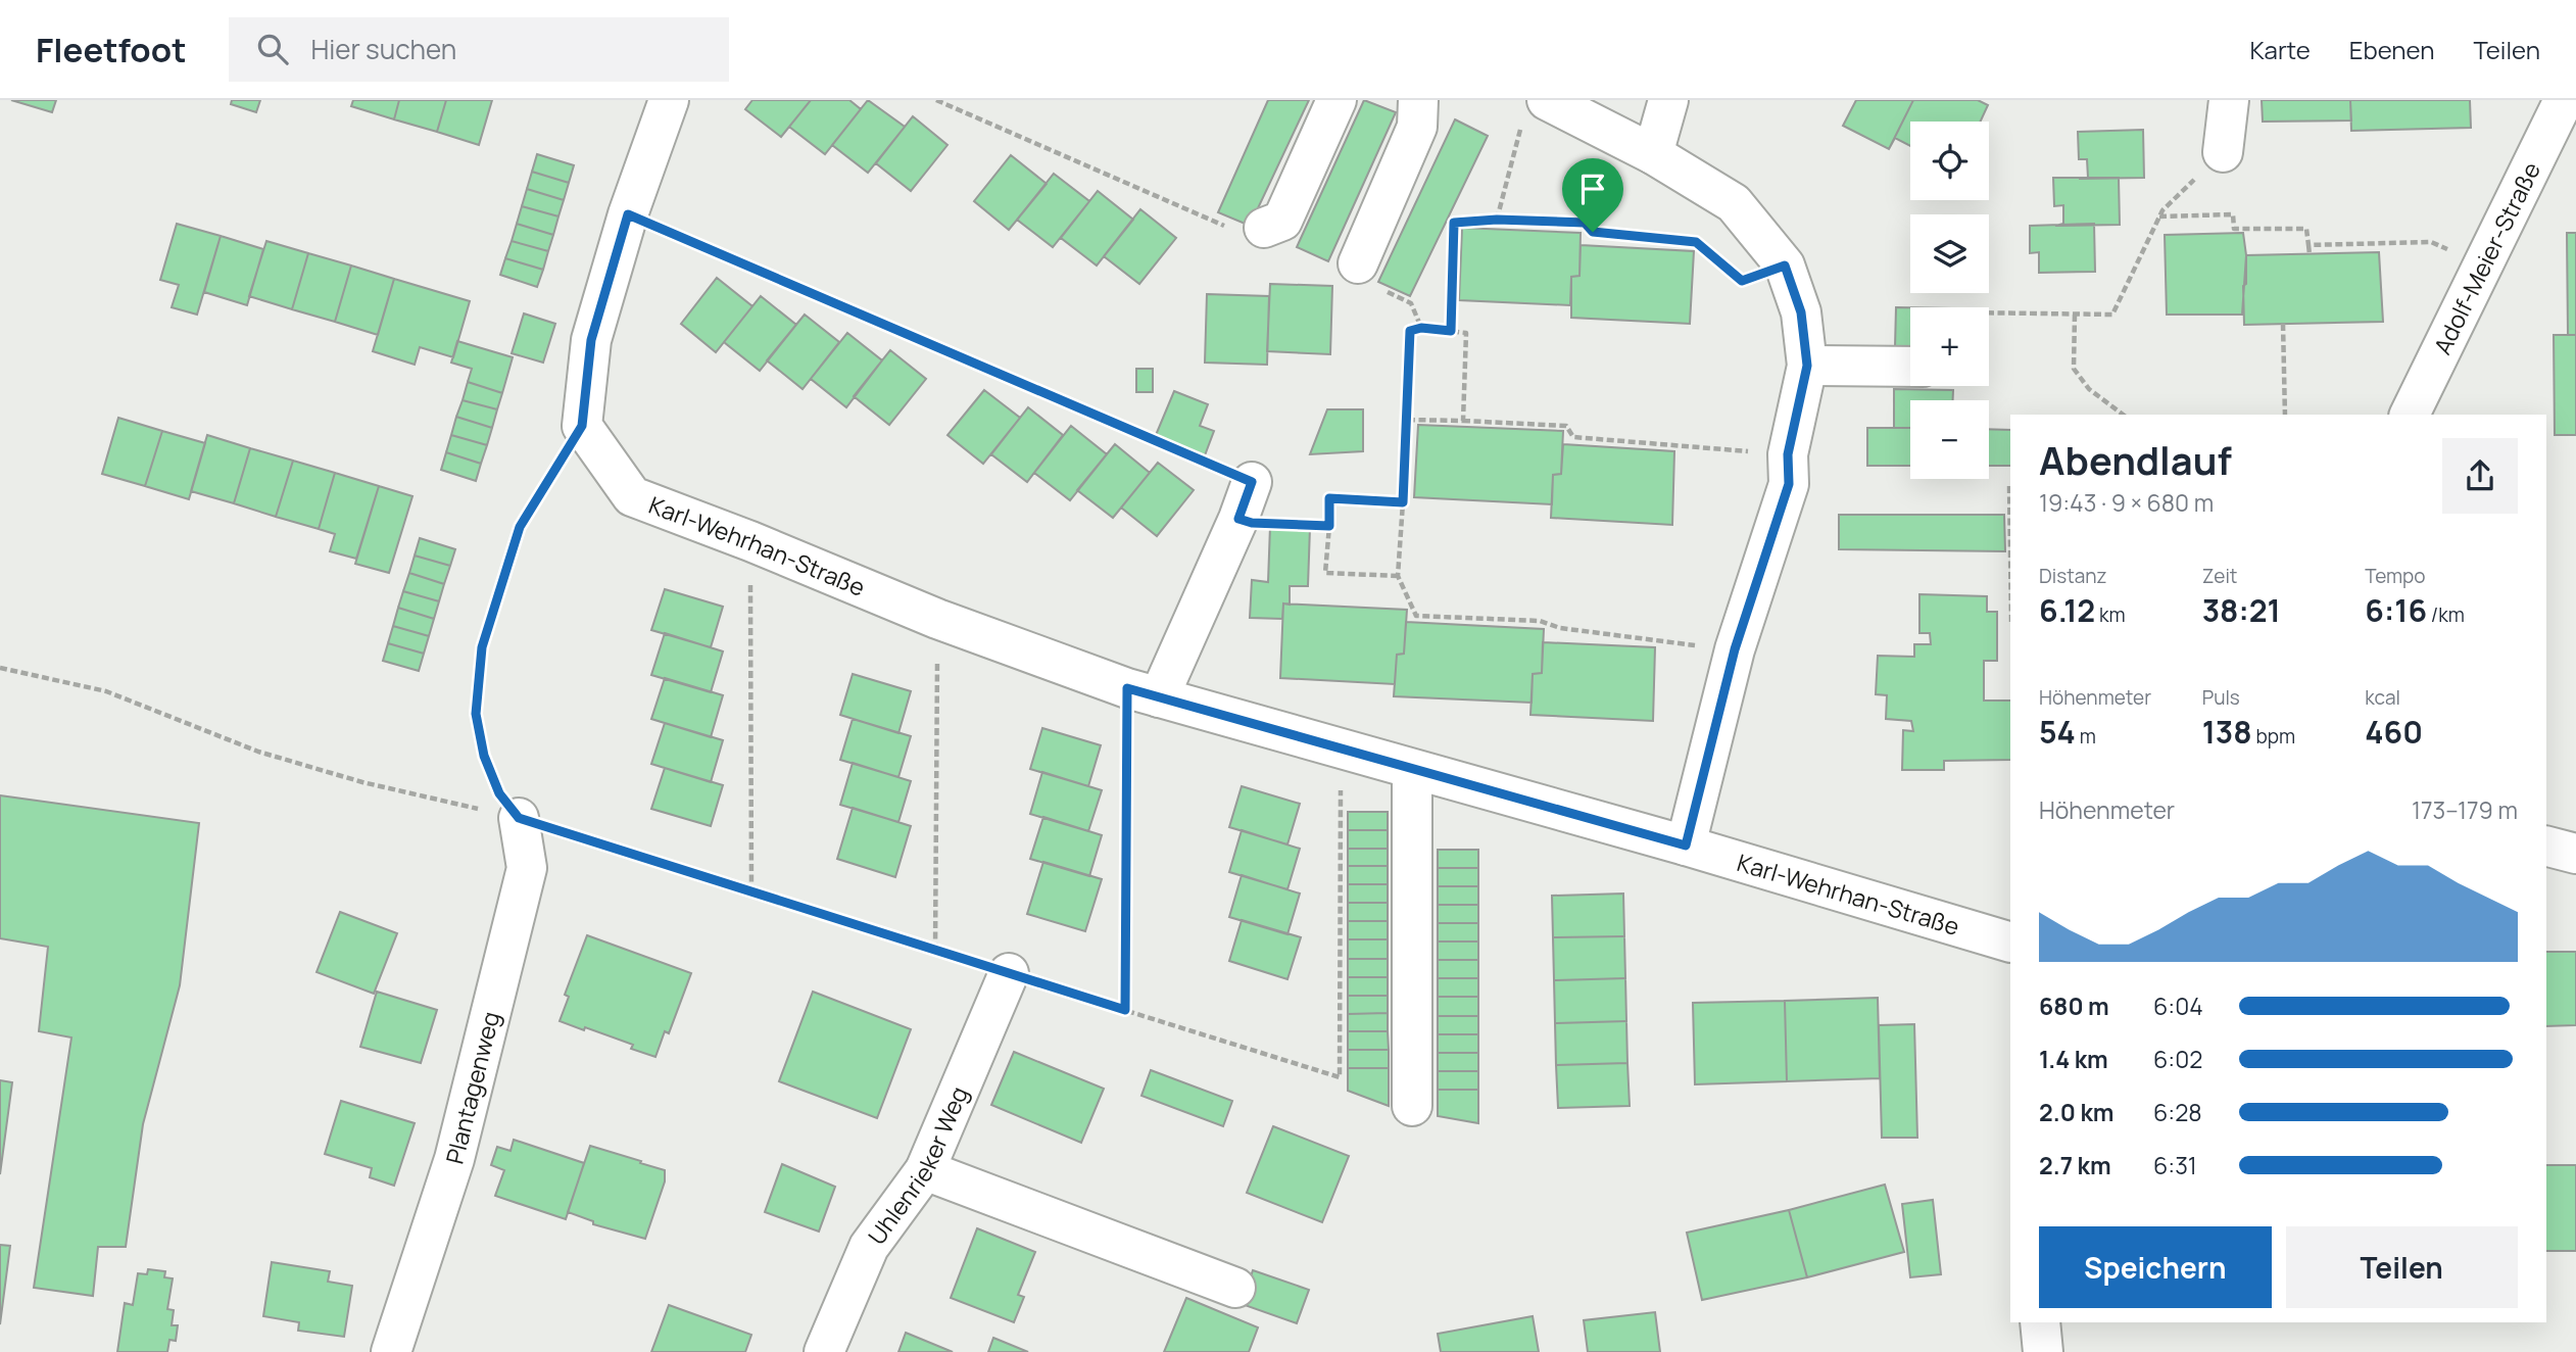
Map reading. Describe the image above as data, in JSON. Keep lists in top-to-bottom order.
{
  "streets": {
    "street": [
      "Adolf-Meier-Straße",
      "Karl-Wehrhan-Straße",
      "Plantagenweg",
      "Uhlenrieker Weg"
    ]
  },
  "page": {
    "header": "Fleetfoot",
    "search": "Hier suchen",
    "nav": ["Karte", "Ebenen", "Teilen"],
    "map_buttons": ["+", "−"],
    "heading": ["Abendlauf", "19:43 · 9 × 680 m"],
    "stats": [
      ["Distanz", "6.12 km"],
      ["Zeit", "38:21"],
      ["Tempo", "6:16 /km"],
      ["Höhenmeter", "54 m"],
      ["Puls", "138 bpm"],
      ["kcal", "460"]
    ],
    "chart": ["Höhenmeter", "173–179 m"],
    "list": [
      {
        "name": "680 m",
        "note": "6:04"
      },
      {
        "name": "1.4 km",
        "note": "6:02"
      },
      {
        "name": "2.0 km",
        "note": "6:28"
      },
      {
        "name": "2.7 km",
        "note": "6:31"
      }
    ],
    "buttons": ["Speichern", "Teilen"]
  }
}
